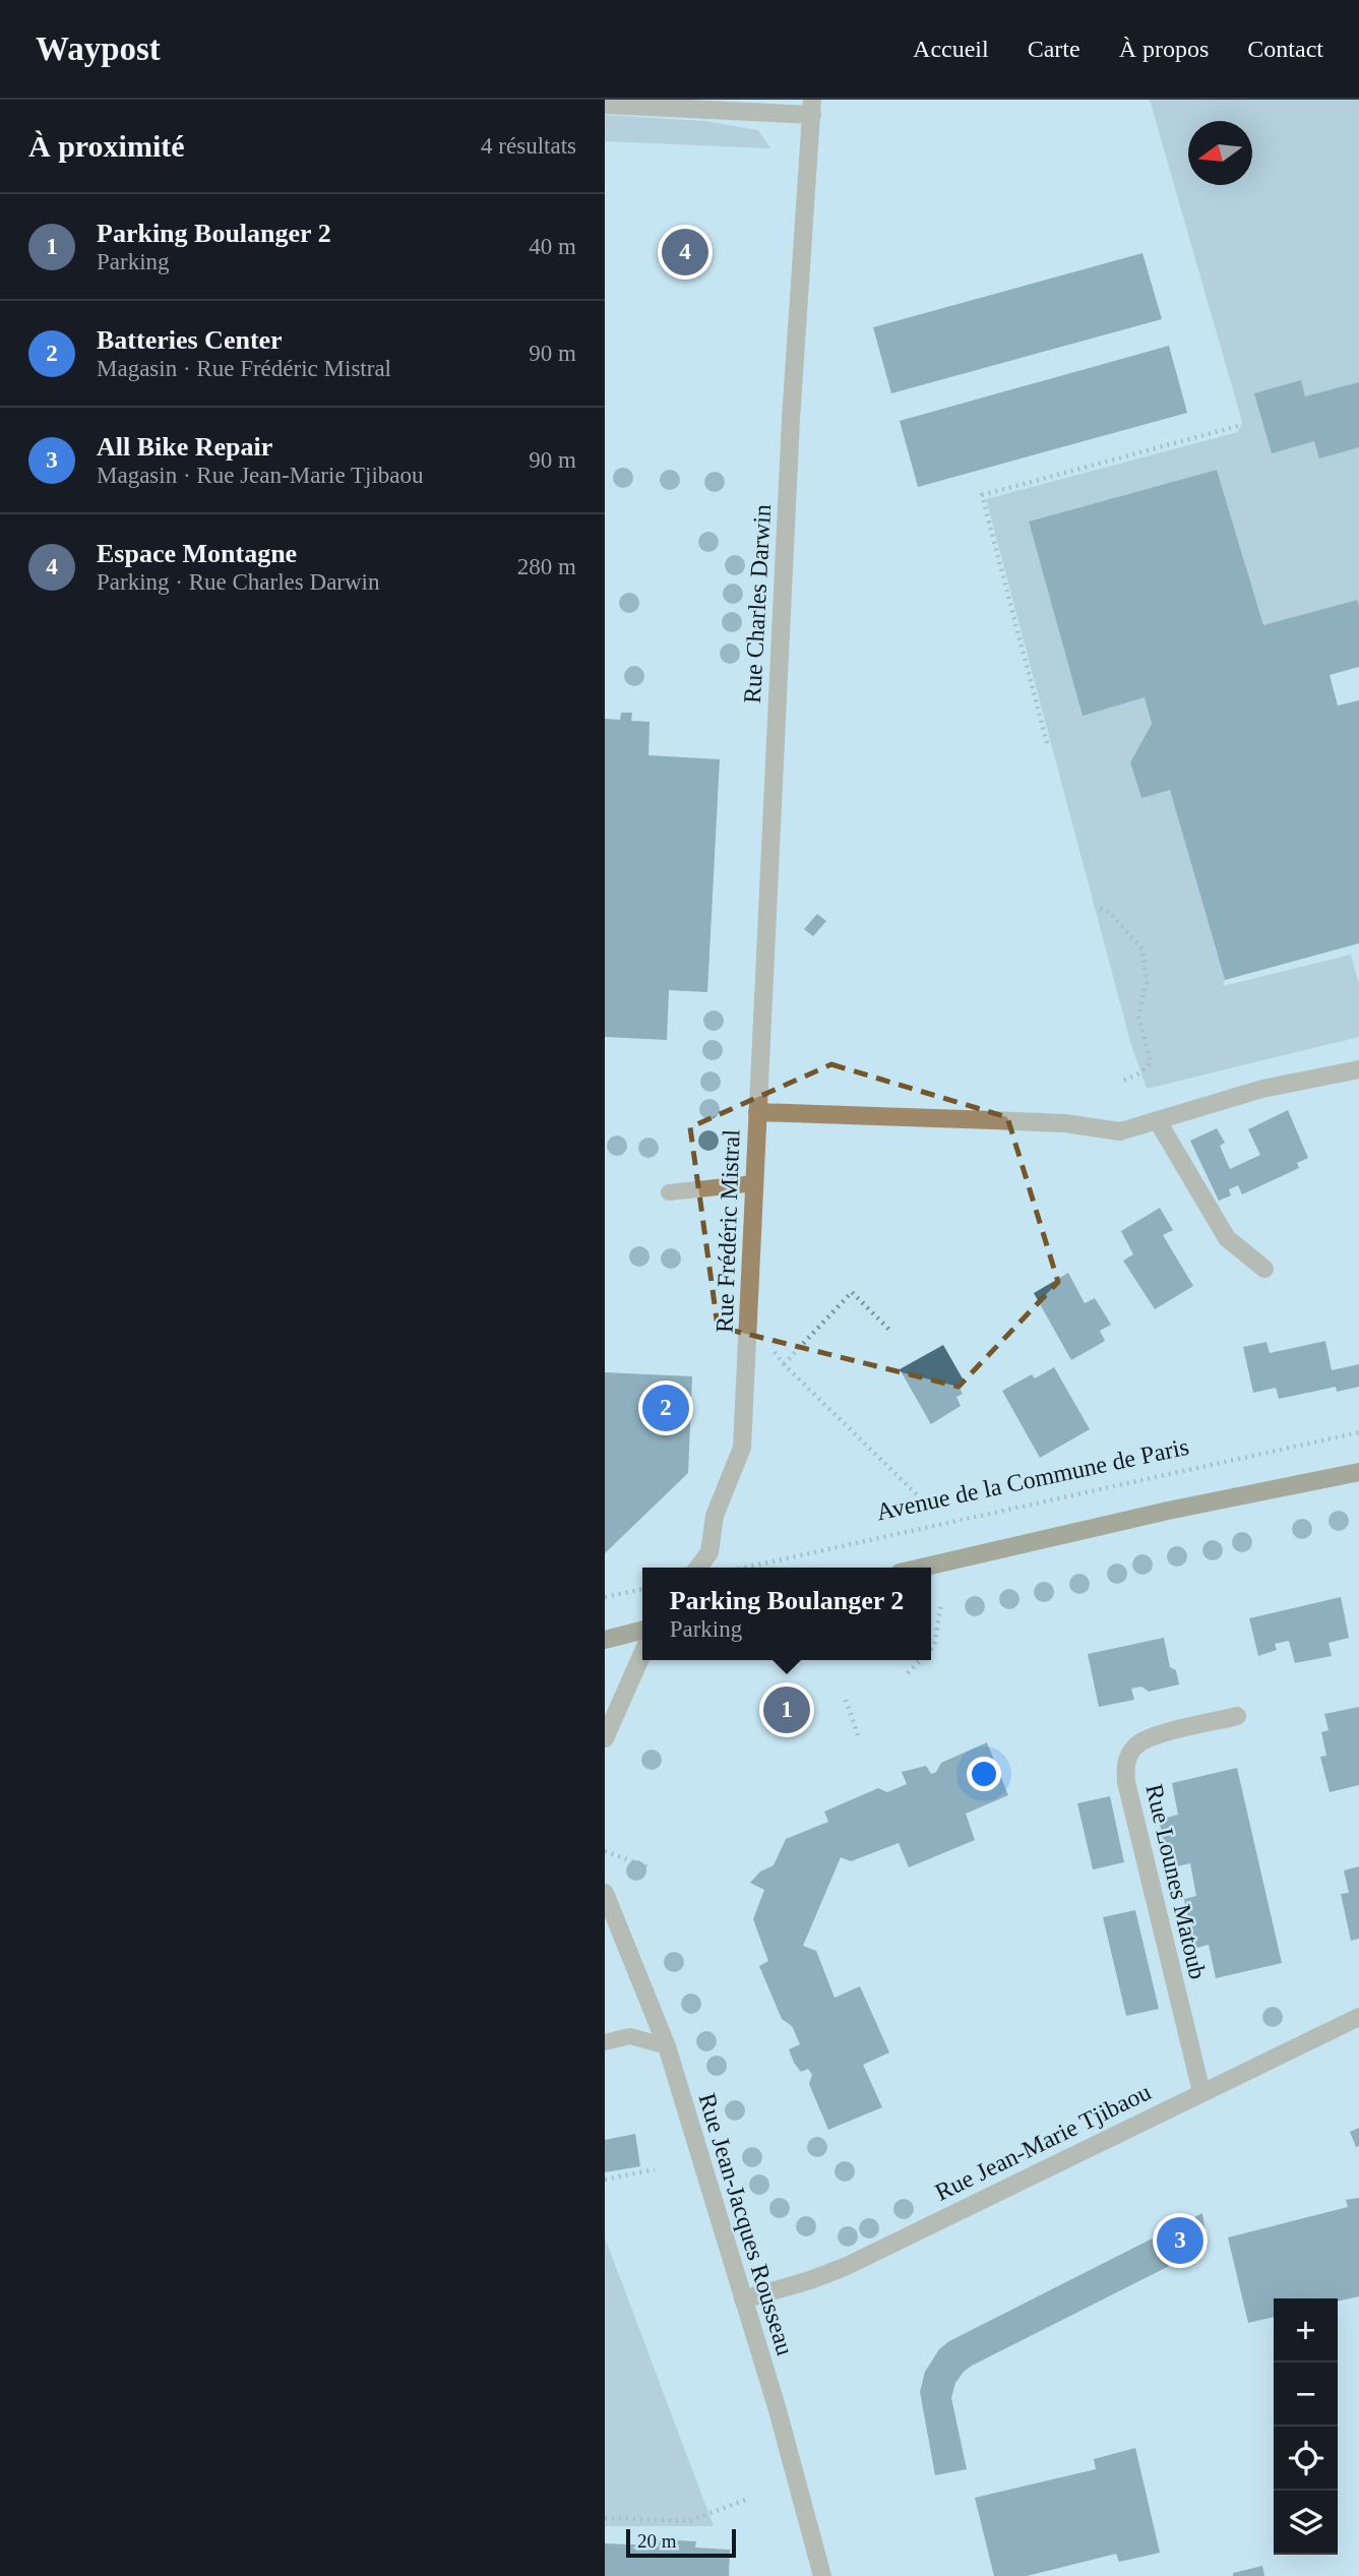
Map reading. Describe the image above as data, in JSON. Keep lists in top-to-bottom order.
{
  "streets": {
    "street": [
      "Rue Charles Darwin",
      "Rue Frédéric Mistral",
      "Rue Lounes Matoub",
      "Rue Jean-Marie Tjibaou",
      "Rue Jean-Jacques Rousseau"
    ],
    "path": ["Avenue de la Commune de Paris"]
  },
  "crossings": [
    ["Rue Charles Darwin", "Rue Frédéric Mistral"],
    ["Rue Lounes Matoub", "Rue Jean-Marie Tjibaou"],
    ["Rue Jean-Marie Tjibaou", "Rue Jean-Jacques Rousseau"]
  ],
  "scale_bar": "20 m",
  "north": "left",
  "page": {
    "header": "Waypost",
    "nav": [
      "Accueil",
      "Carte",
      "À propos",
      "Contact"
    ],
    "heading": ["À proximité", "4 résultats"],
    "list": [
      {
        "mark": "1",
        "name": "Parking Boulanger 2",
        "note": "Parking",
        "value": "40 m"
      },
      {
        "mark": "2",
        "name": "Batteries Center",
        "note": "Magasin · Rue Frédéric Mistral",
        "value": "90 m"
      },
      {
        "mark": "3",
        "name": "All Bike Repair",
        "note": "Magasin · Rue Jean-Marie Tjibaou",
        "value": "90 m"
      },
      {
        "mark": "4",
        "name": "Espace Montagne",
        "note": "Parking · Rue Charles Darwin",
        "value": "280 m"
      }
    ],
    "pins": [
      "4",
      "2",
      "1",
      "3"
    ],
    "popup": ["Parking Boulanger 2", "Parking"],
    "map_buttons": ["+", "−"],
    "scale": "20 m"
  }
}
